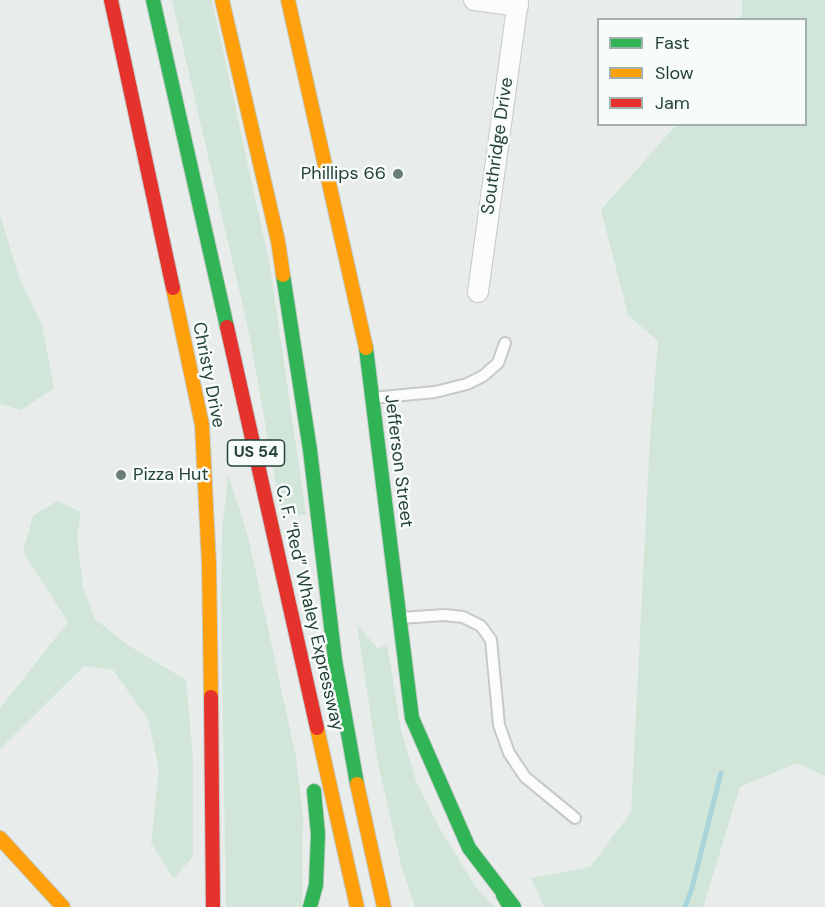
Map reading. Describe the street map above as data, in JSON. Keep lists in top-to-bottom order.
{
  "streets": {
    "main road": [
      "Christy Drive",
      "US 54",
      "Jefferson Street",
      "C. F. “Red” Whaley Expressway"
    ],
    "street": ["Southridge Drive"]
  },
  "places": ["Phillips 66", "Pizza Hut"],
  "legend": ["Fast", "Slow", "Jam"]
}
